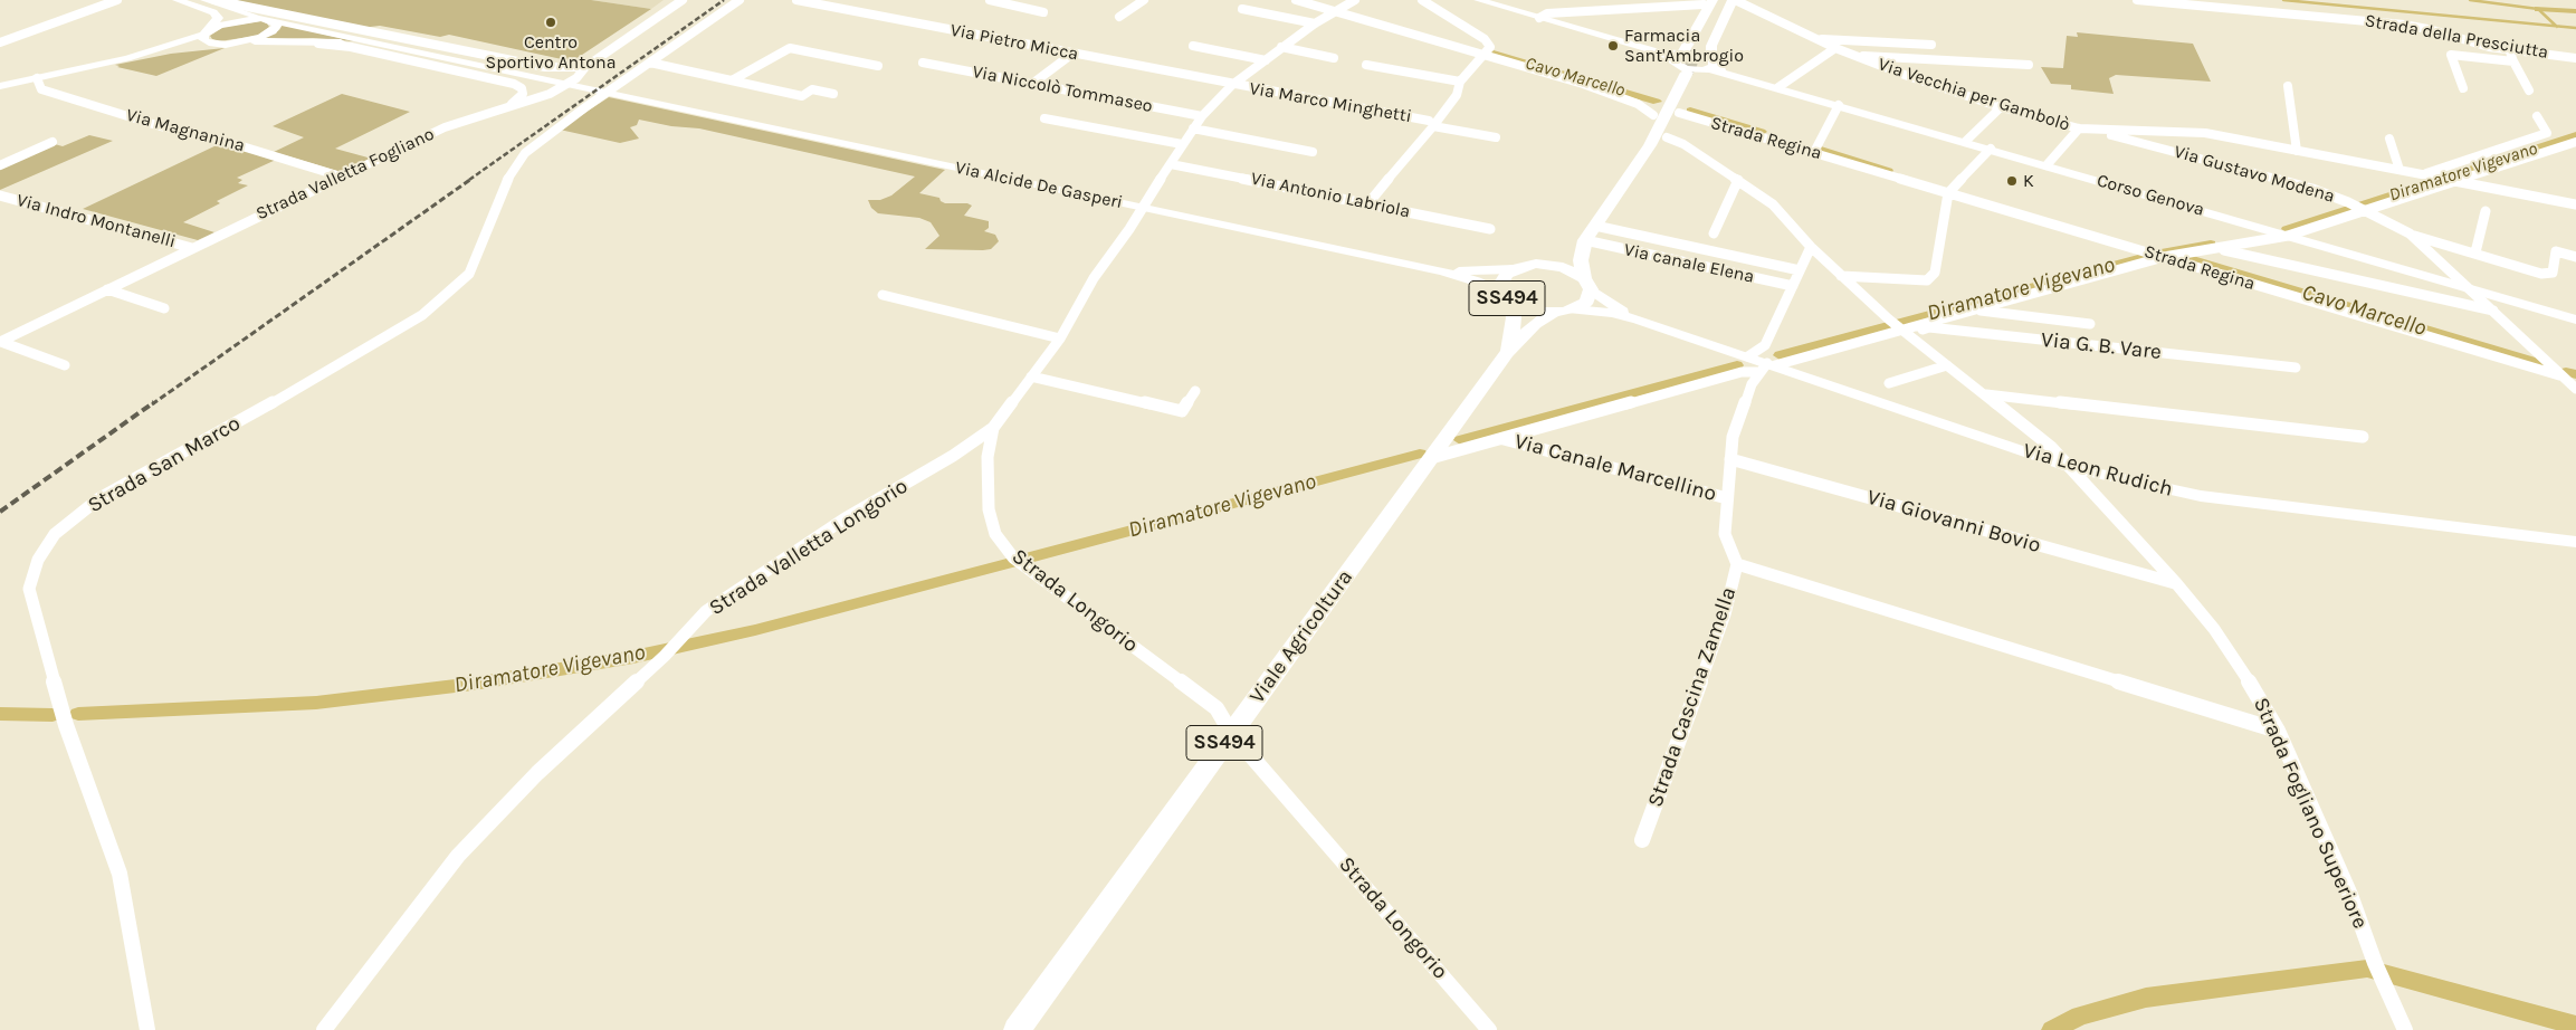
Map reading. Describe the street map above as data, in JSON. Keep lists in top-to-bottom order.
{
  "streets": {
    "main road": [
      "Via Alcide De Gasperi",
      "Corso Genova",
      "SS494",
      "Via Leon Rudich",
      "Viale Agricoltura"
    ],
    "street": [
      "Strada della Presciutta",
      "Via Pietro Micca",
      "Via Niccolò Tommaseo",
      "Via Vecchia per Gambolò",
      "Via Marco Minghetti",
      "Via Magnanina",
      "Strada Regina",
      "Strada Valletta Fogliano",
      "Via Gustavo Modena",
      "Via Antonio Labriola",
      "Via Indro Montanelli",
      "Via canale Elena",
      "Via G. B. Vare",
      "Strada San Marco",
      "Via Canale Marcellino",
      "Via Giovanni Bovio",
      "Strada Valletta Longorio",
      "Strada Longorio",
      "Strada Cascina Zamella",
      "Strada Fogliano Superiore"
    ]
  },
  "crossings": [
    ["Via Pietro Micca", "Via Marco Minghetti"],
    ["Via Pietro Micca", "Strada Longorio"],
    ["Via Niccolò Tommaseo", "Strada Longorio"],
    ["Via Vecchia per Gambolò", "Via Gustavo Modena"],
    ["Via Marco Minghetti", "Strada Longorio"],
    ["Via Magnanina", "Strada Valletta Fogliano"],
    ["Strada Regina", "Via Gustavo Modena"],
    ["Strada Valletta Fogliano", "Via Indro Montanelli"],
    ["Via Gustavo Modena", "Corso Genova"],
    ["Via Alcide De Gasperi", "SS494"],
    ["Via Alcide De Gasperi", "Strada Longorio"],
    ["Via Alcide De Gasperi", "Viale Agricoltura"],
    ["Via Antonio Labriola", "Strada Longorio"],
    ["Corso Genova", "SS494"],
    ["Via canale Elena", "SS494"],
    ["SS494", "Viale Agricoltura"],
    ["Via G. B. Vare", "Strada Fogliano Superiore"],
    ["Via Canale Marcellino", "Strada Cascina Zamella"],
    ["Via Leon Rudich", "Strada Cascina Zamella"],
    ["Via Leon Rudich", "Strada Fogliano Superiore"],
    ["Via Giovanni Bovio", "Strada Cascina Zamella"],
    ["Via Giovanni Bovio", "Strada Fogliano Superiore"],
    ["Strada Valletta Longorio", "Strada Longorio"],
    ["Strada Longorio", "Viale Agricoltura"]
  ],
  "water": ["Cavo Marcello", "Diramatore Vigevano"],
  "places": ["Centro Sportivo Antona", "Farmacia Sant'Ambrogio", "K"]
}
